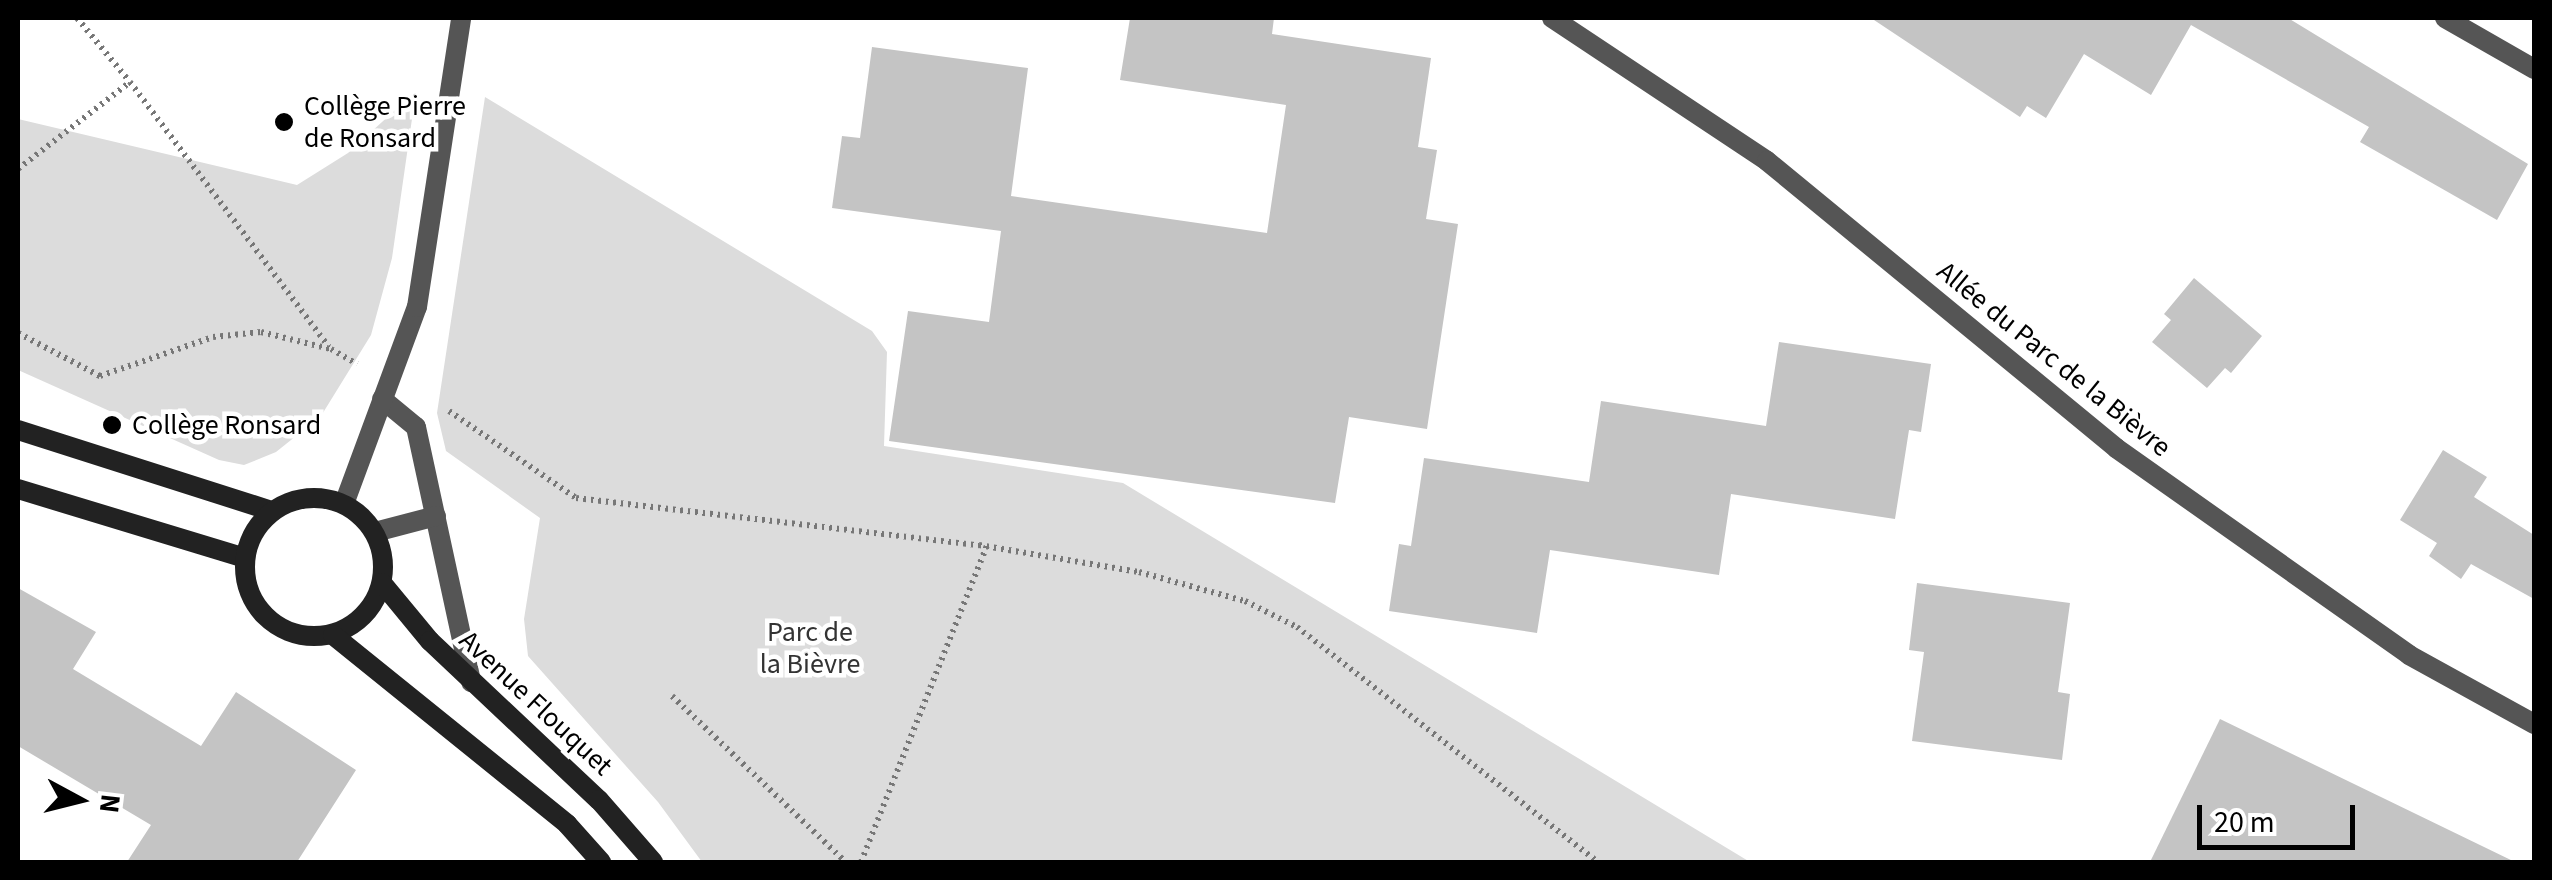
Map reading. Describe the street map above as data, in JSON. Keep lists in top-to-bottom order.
{
  "streets": {
    "main road": ["Avenue Flouquet"],
    "street": ["Allée du Parc de la Bièvre"]
  },
  "parks": ["Parc de la Bièvre"],
  "places": ["Collège Pierre de Ronsard", "Collège Ronsard"],
  "scale_bar": "20 m",
  "north": "right"
}
